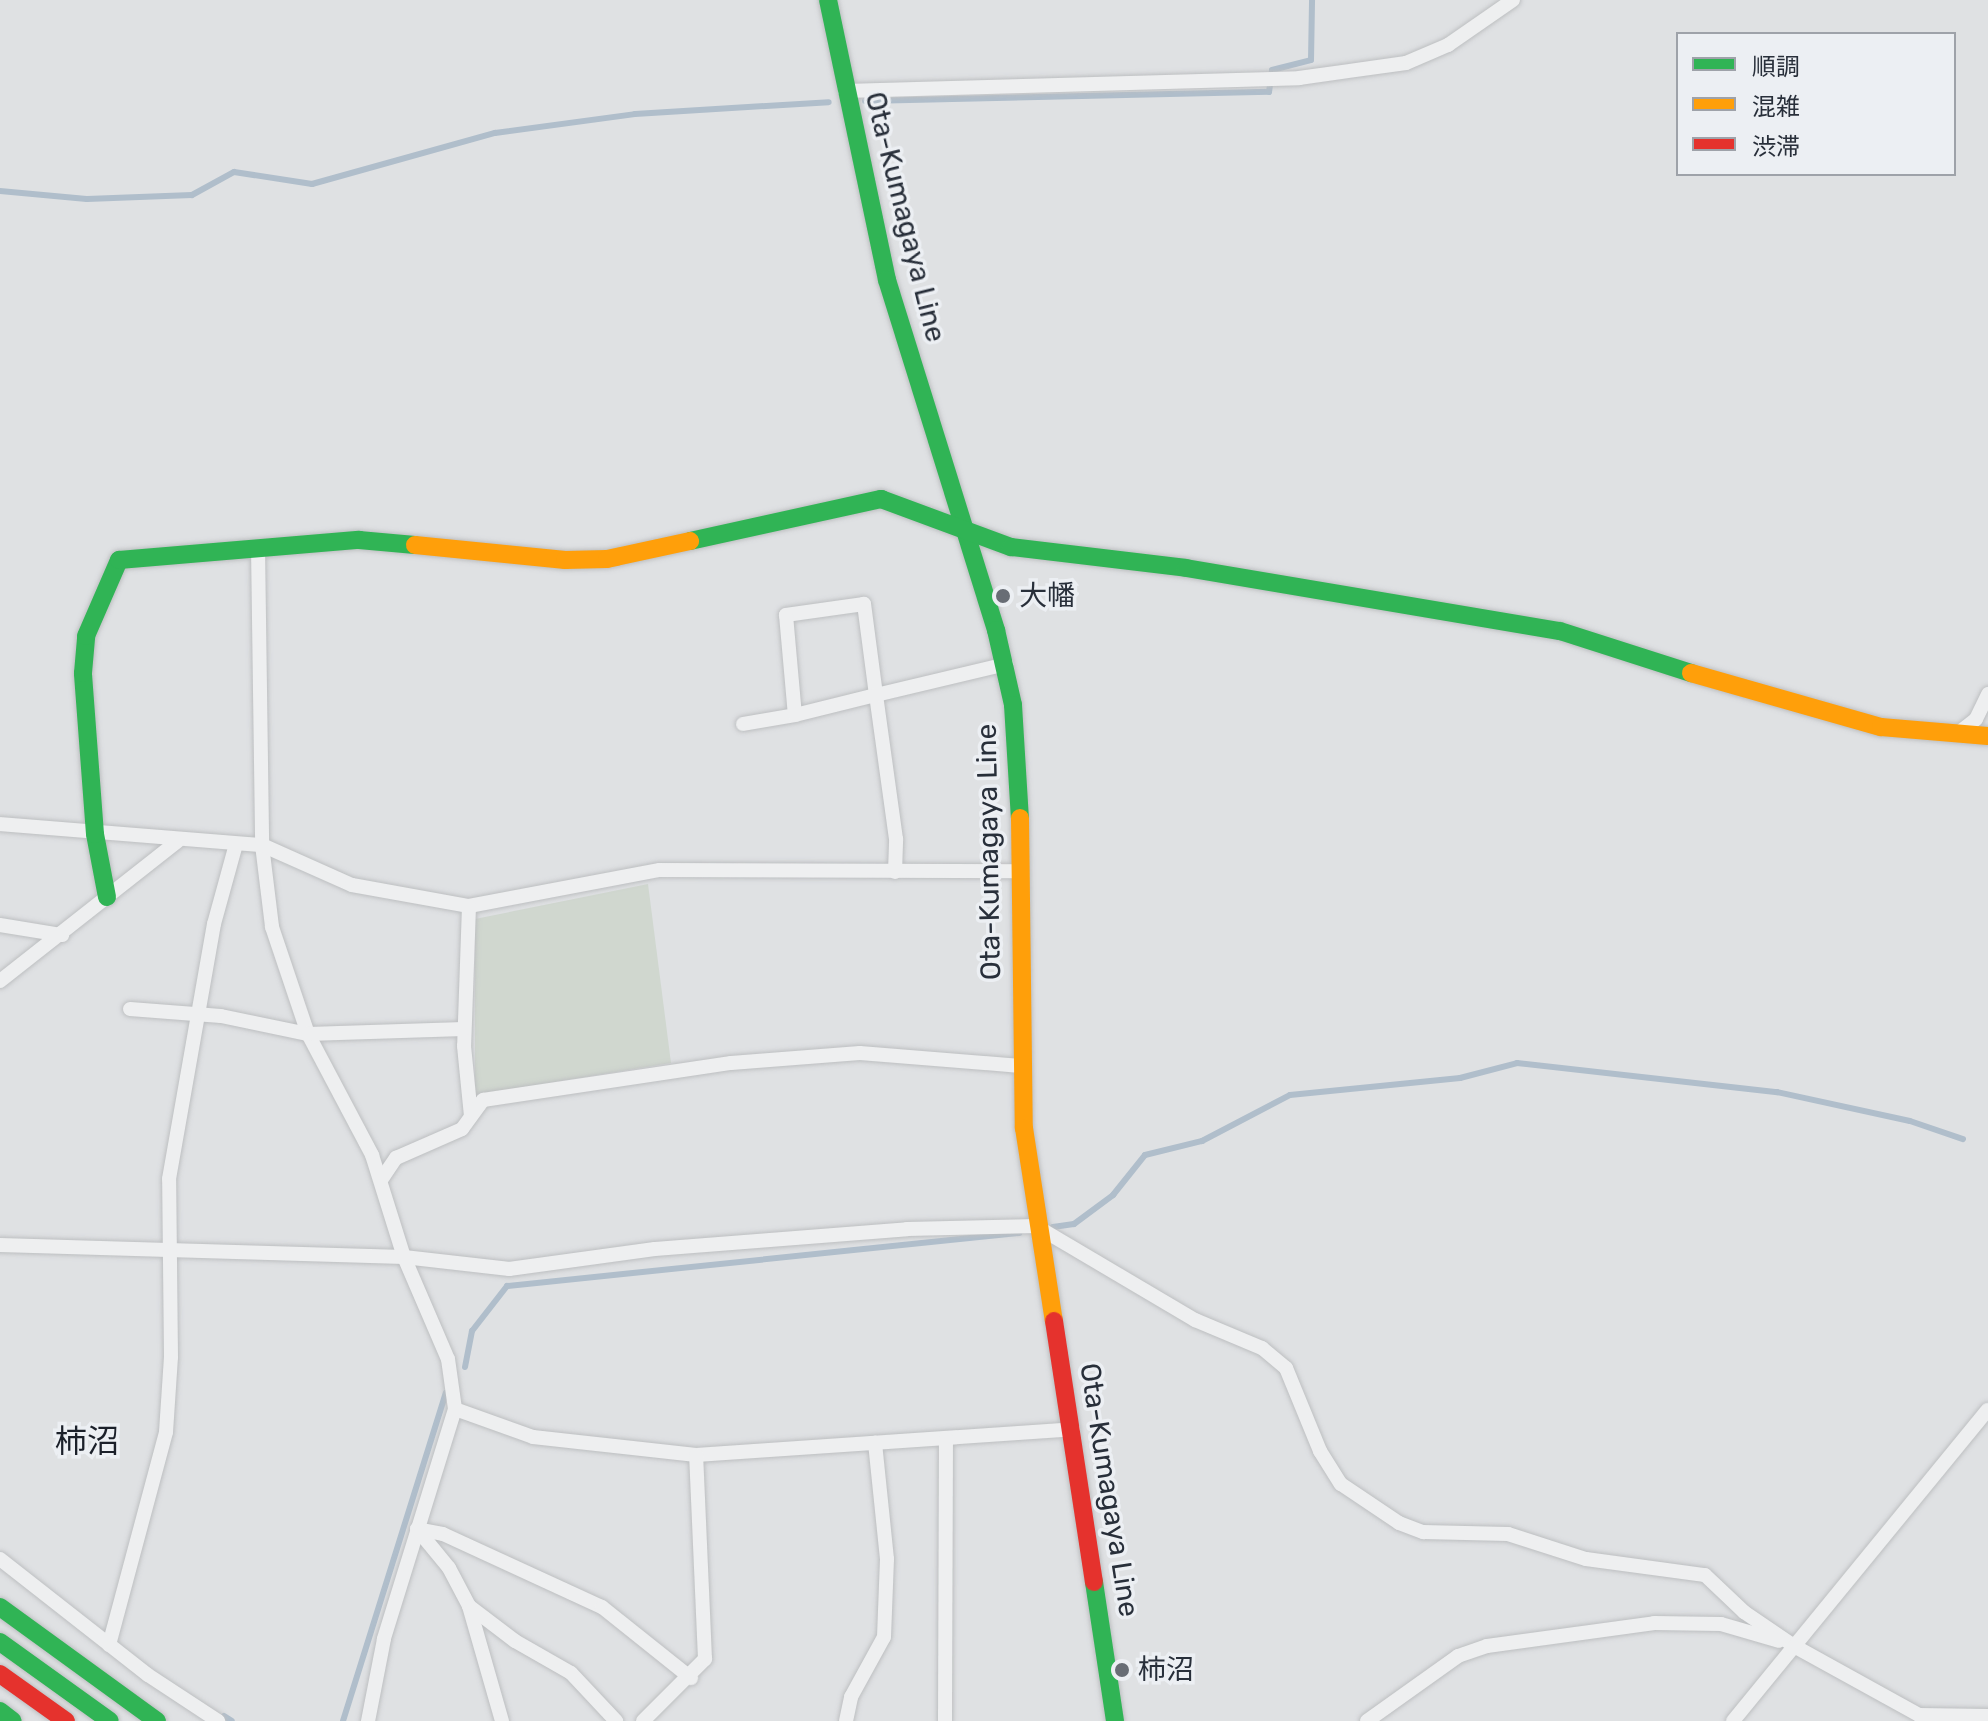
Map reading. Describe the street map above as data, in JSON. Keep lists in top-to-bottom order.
{
  "streets": {
    "main road": ["Ota-Kumagaya Line"]
  },
  "districts": ["柿沼"],
  "places": ["大幡", "柿沼"],
  "legend": ["順調", "混雑", "渋滞"]
}
